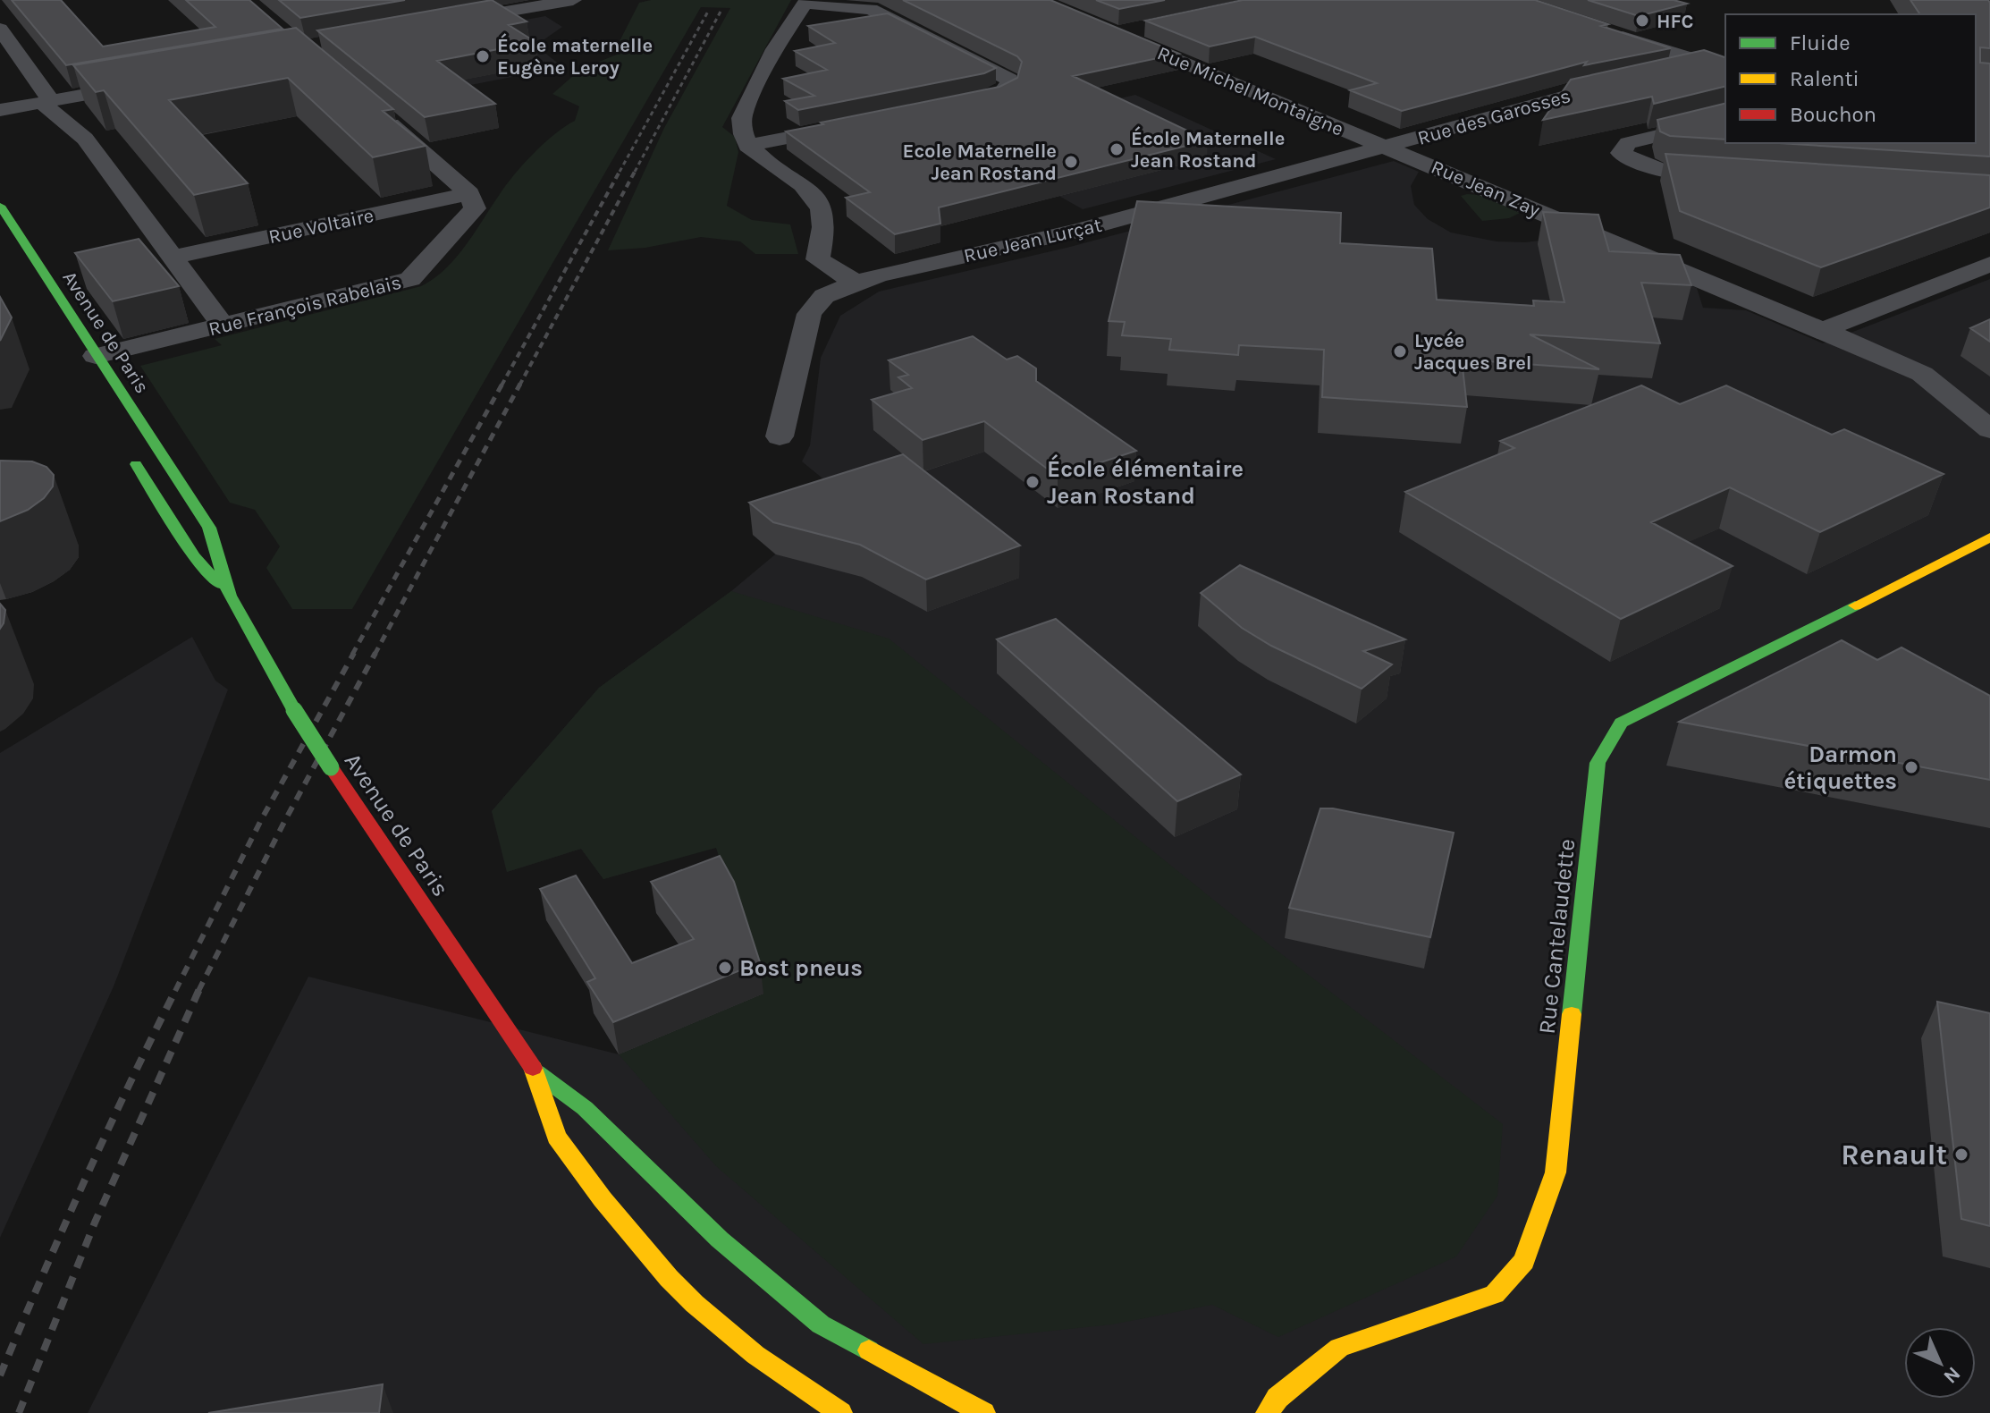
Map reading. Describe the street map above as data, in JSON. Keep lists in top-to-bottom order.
{
  "streets": {
    "main road": ["Avenue de Paris", "Rue Cantelaudette"],
    "street": [
      "Rue Michel Montaigne",
      "Rue des Garosses",
      "Rue Jean Zay",
      "Rue Voltaire",
      "Rue Jean Lurçat",
      "Rue François Rabelais"
    ]
  },
  "crossings": [
    ["Rue Michel Montaigne", "Rue des Garosses"],
    ["Rue Michel Montaigne", "Rue Jean Zay"],
    ["Rue Michel Montaigne", "Rue Jean Lurçat"],
    ["Rue des Garosses", "Rue Jean Zay"],
    ["Rue des Garosses", "Rue Jean Lurçat"],
    ["Rue Jean Zay", "Rue Jean Lurçat"],
    ["Rue Voltaire", "Rue François Rabelais"],
    ["Rue François Rabelais", "Avenue de Paris"]
  ],
  "places": [
    "HFC",
    "École maternelle Eugène Leroy",
    "École Maternelle Jean Rostand",
    "Ecole Maternelle Jean Rostand",
    "Lycée Jacques Brel",
    "École élémentaire Jean Rostand",
    "Darmon étiquettes",
    "Bost pneus",
    "Renault"
  ],
  "legend": ["Fluide", "Ralenti", "Bouchon"],
  "north": "bottom right"
}
